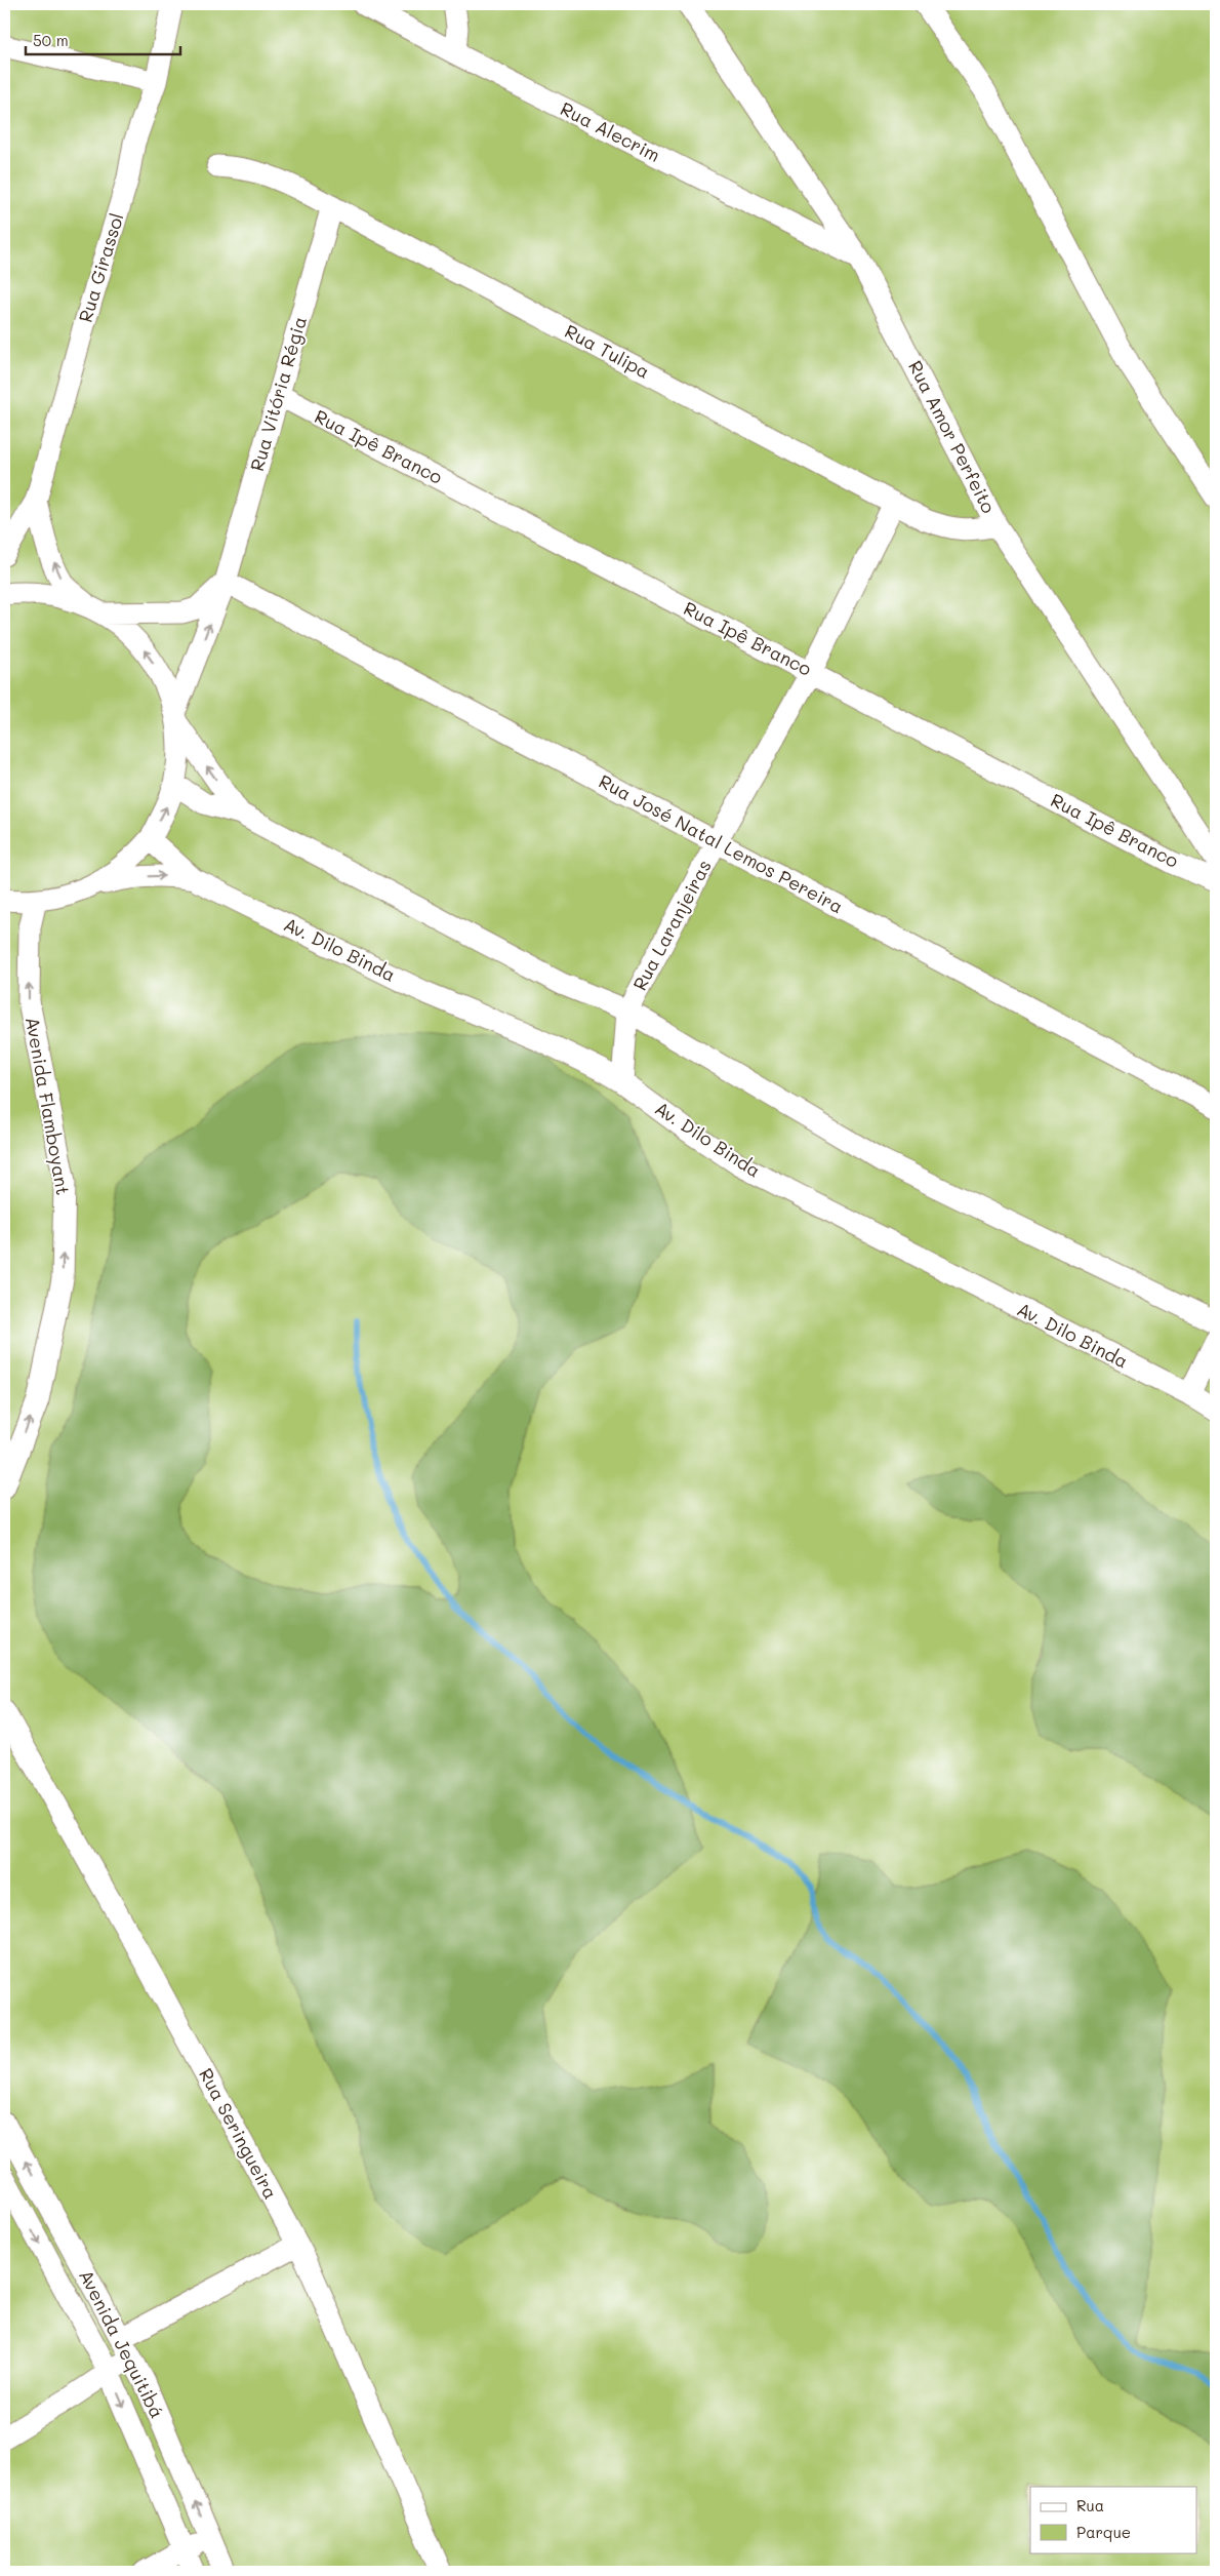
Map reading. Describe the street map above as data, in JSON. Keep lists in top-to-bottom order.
{
  "streets": {
    "street": [
      "Rua Alecrim",
      "Rua Girassol",
      "Rua Tulipa",
      "Rua Vitória Régia",
      "Rua Amor Perfeito",
      "Rua Ipê Branco",
      "Rua José Natal Lemos Pereira",
      "Rua Laranjeiras",
      "Av. Dilo Binda",
      "Avenida Flamboyant",
      "Rua Seringueira",
      "Avenida Jequitibá"
    ]
  },
  "crossings": [
    ["Rua Alecrim", "Rua Amor Perfeito"],
    ["Rua Tulipa", "Rua Vitória Régia"],
    ["Rua Tulipa", "Rua Amor Perfeito"],
    ["Rua Tulipa", "Rua Laranjeiras"],
    ["Rua Vitória Régia", "Rua Ipê Branco"],
    ["Rua Vitória Régia", "Rua José Natal Lemos Pereira"],
    ["Rua Ipê Branco", "Rua Laranjeiras"],
    ["Rua José Natal Lemos Pereira", "Rua Laranjeiras"],
    ["Rua Laranjeiras", "Av. Dilo Binda"]
  ],
  "one_way": ["Avenida Flamboyant"],
  "legend": ["Rua", "Parque"],
  "scale_bar": "50 m"
}
